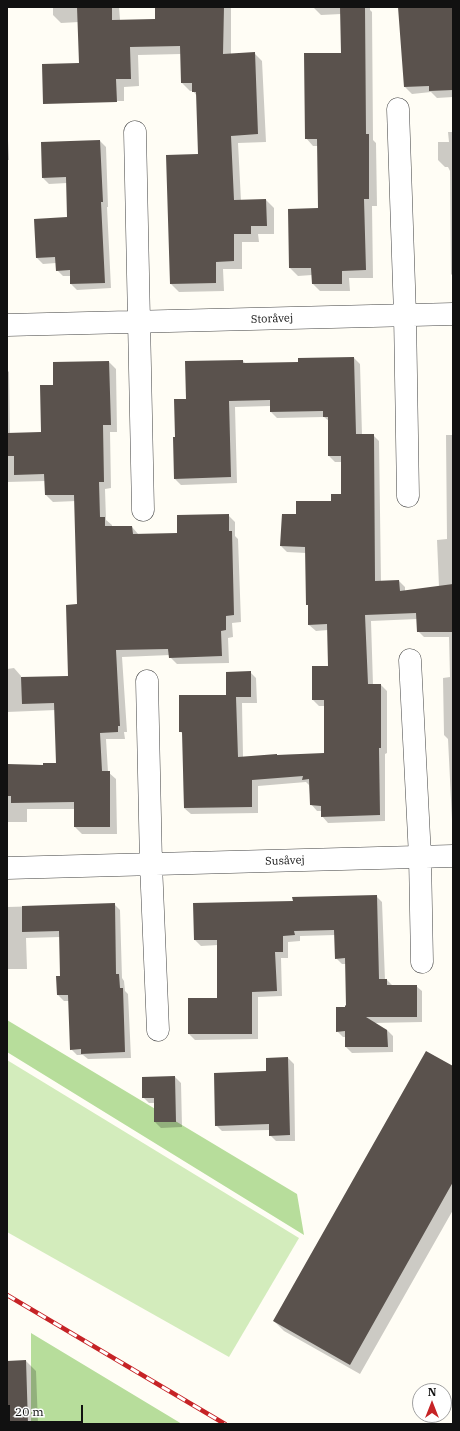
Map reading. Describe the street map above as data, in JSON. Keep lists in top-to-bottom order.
{
  "streets": {
    "street": ["Storåvej", "Susåvej"]
  },
  "scale_bar": "20 m",
  "north": "top"
}
